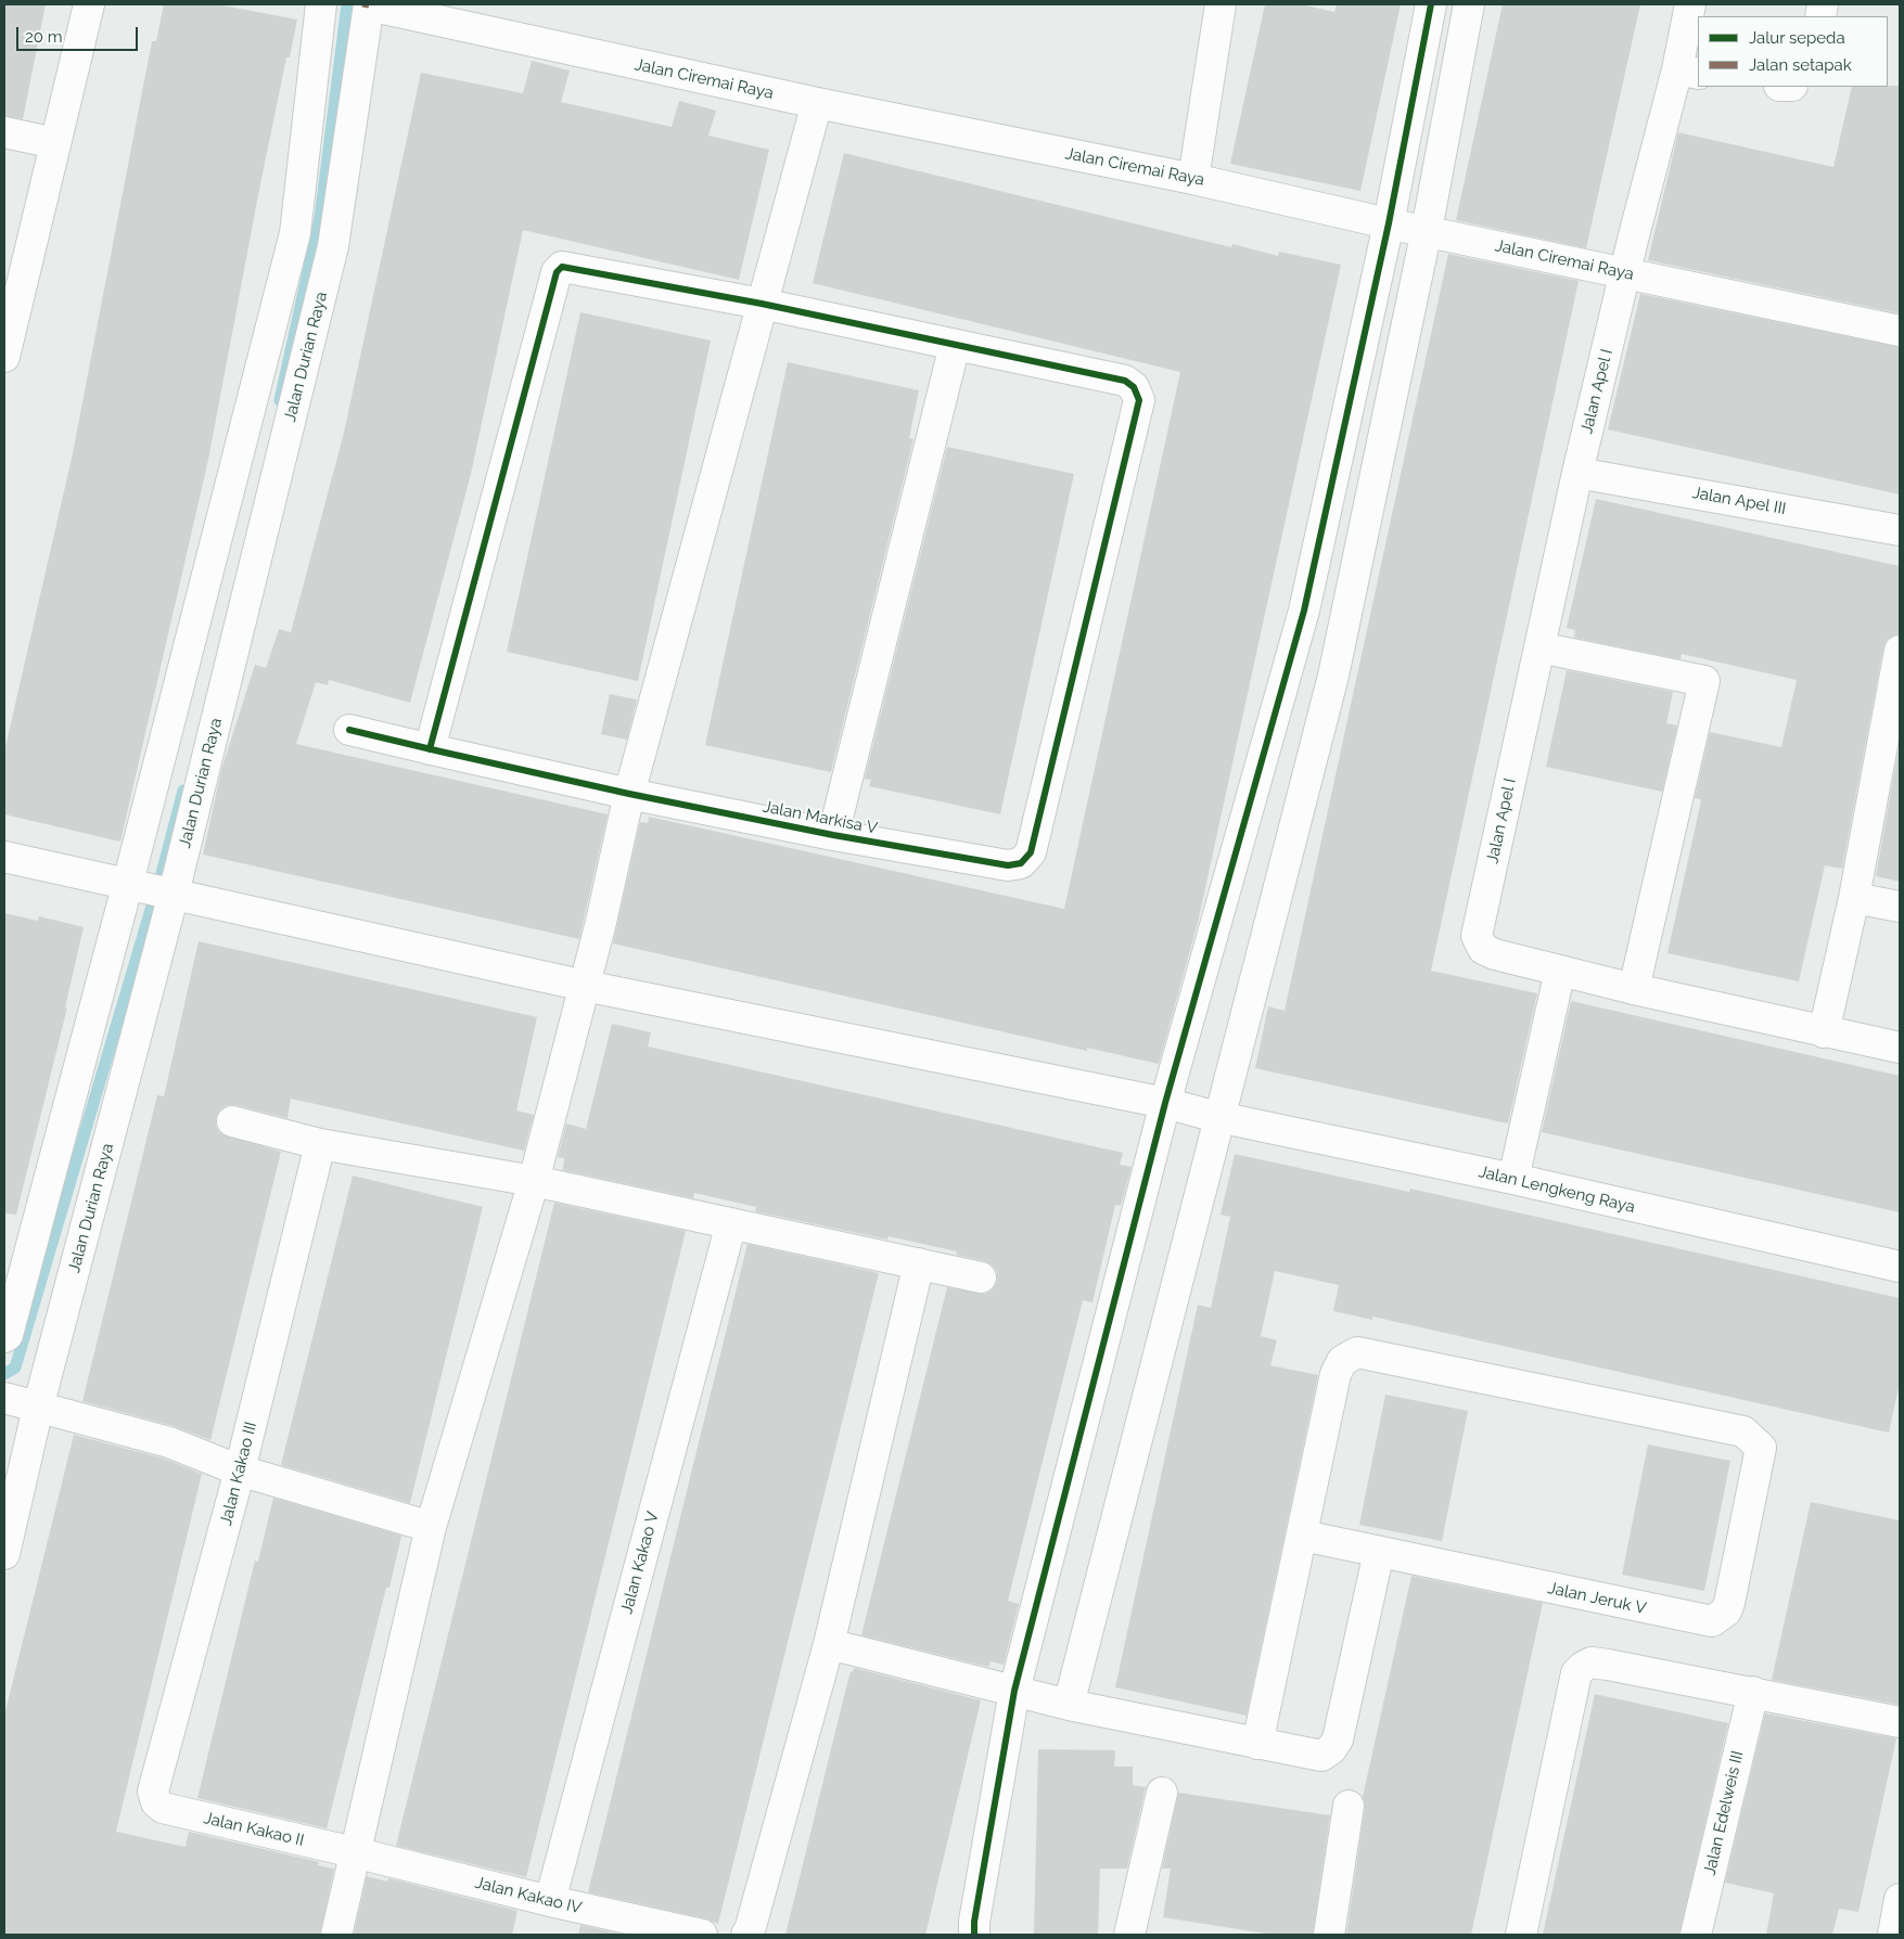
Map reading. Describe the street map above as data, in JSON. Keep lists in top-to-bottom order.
{
  "streets": {
    "street": [
      "Jalan Ciremai Raya",
      "Jalan Durian Raya",
      "Jalan Apel I",
      "Jalan Apel III",
      "Jalan Markisa V",
      "Jalan Lengkeng Raya",
      "Jalan Kakao III",
      "Jalan Kakao V",
      "Jalan Jeruk V",
      "Jalan Edelweis III",
      "Jalan Kakao II",
      "Jalan Kakao IV"
    ]
  },
  "crossings": [
    ["Jalan Ciremai Raya", "Jalan Durian Raya"],
    ["Jalan Ciremai Raya", "Jalan Apel I"],
    ["Jalan Durian Raya", "Jalan Lengkeng Raya"],
    ["Jalan Apel I", "Jalan Apel III"],
    ["Jalan Kakao III", "Jalan Kakao II"],
    ["Jalan Kakao V", "Jalan Kakao IV"],
    ["Jalan Kakao II", "Jalan Kakao IV"]
  ],
  "legend": ["Jalur sepeda", "Jalan setapak"],
  "scale_bar": "20 m"
}
